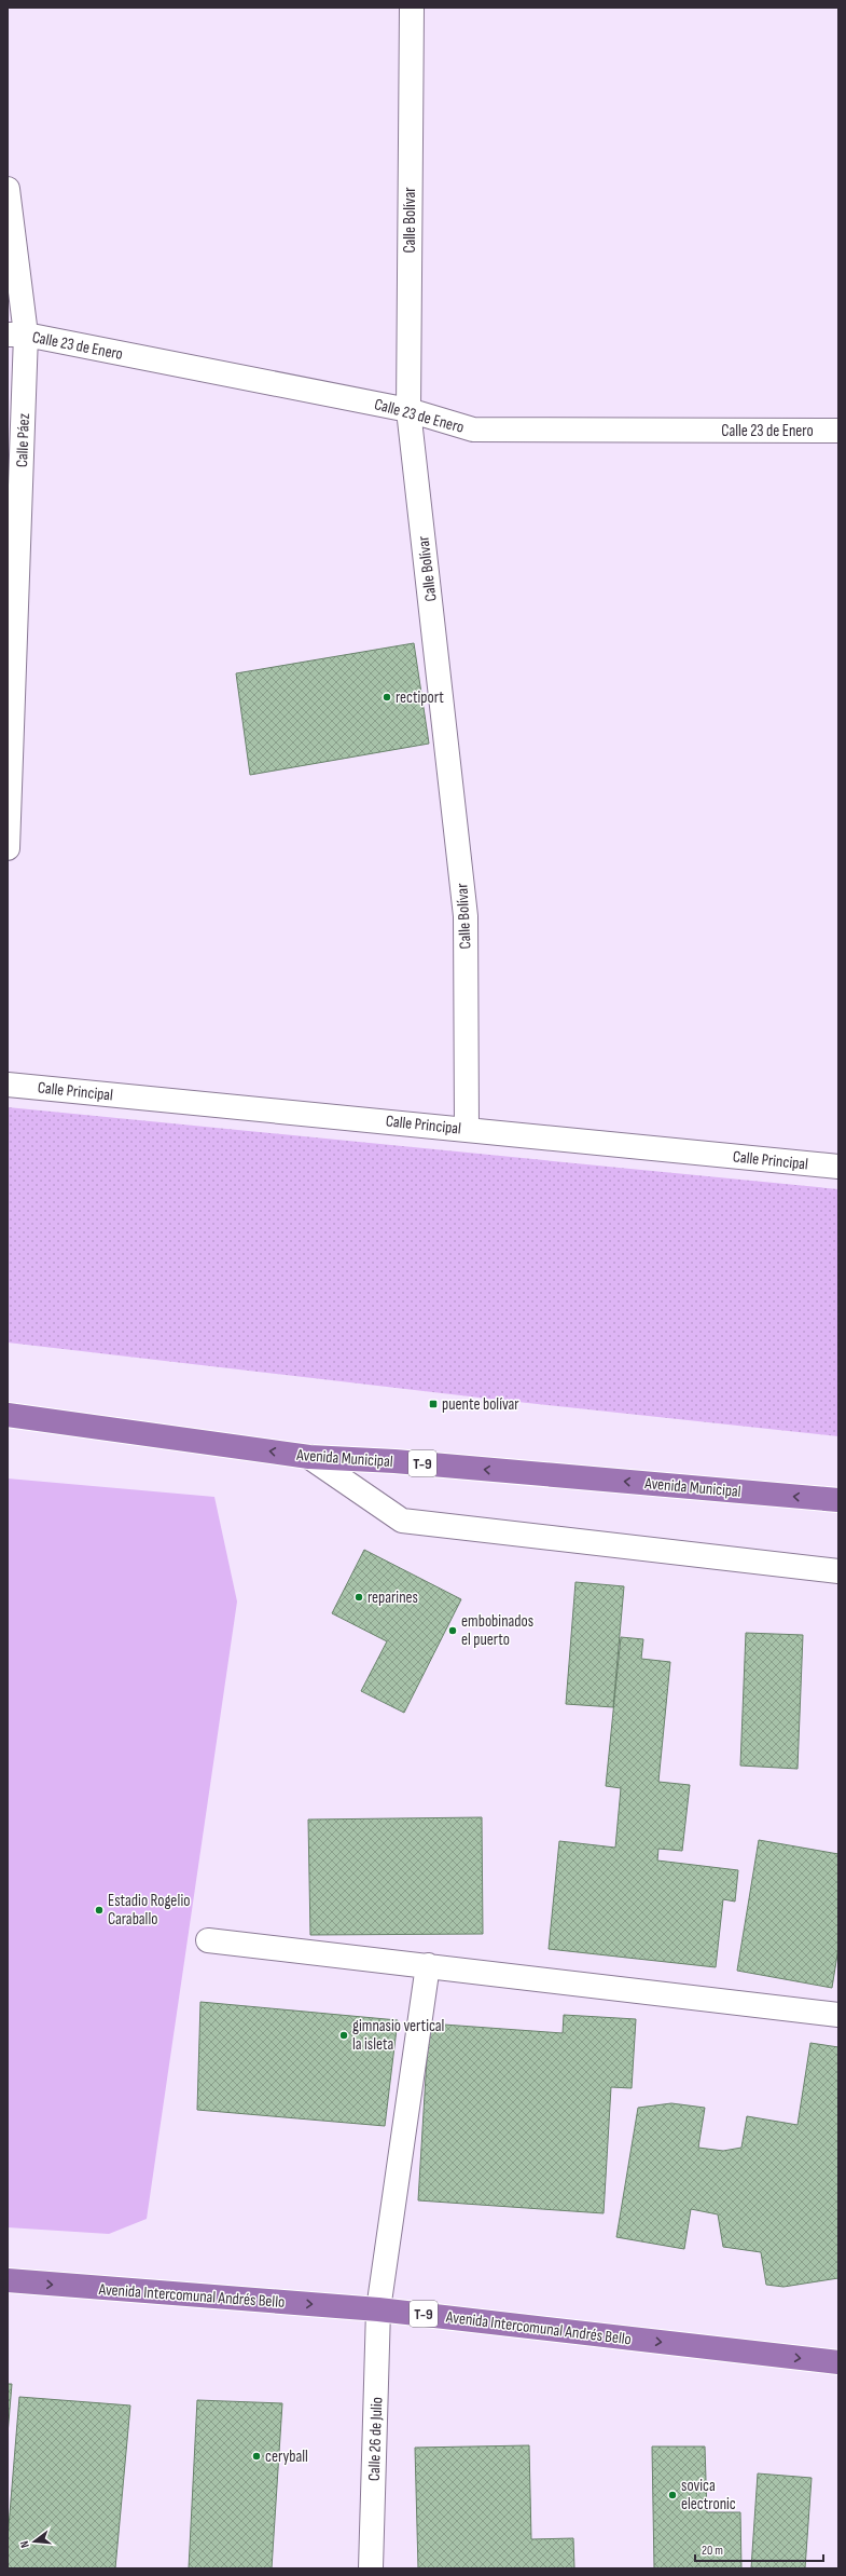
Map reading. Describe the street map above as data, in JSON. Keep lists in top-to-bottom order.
{
  "streets": {
    "highway": ["Avenida Municipal", "T-9", "Avenida Intercomunal Andrés Bello"],
    "street": [
      "Calle Bolívar",
      "Calle 23 de Enero",
      "Calle Páez",
      "Calle Principal",
      "Calle 26 de Julio"
    ]
  },
  "crossings": [
    ["Calle Bolívar", "Calle 23 de Enero"],
    ["Calle Bolívar", "Calle Principal"],
    ["Calle 23 de Enero", "Calle Páez"],
    ["Avenida Intercomunal Andrés Bello", "Calle 26 de Julio"]
  ],
  "one_way": ["Avenida Municipal", "Avenida Intercomunal Andrés Bello"],
  "places": {
    "other": [
      "rectiport",
      "reparines",
      "embobinados el puerto",
      "Estadio Rogelio Caraballo",
      "gimnasio vertical la isleta",
      "ceryball",
      "sovica electronic"
    ],
    "transit": ["puente bolívar"]
  },
  "scale_bar": "20 m",
  "north": "left"
}
